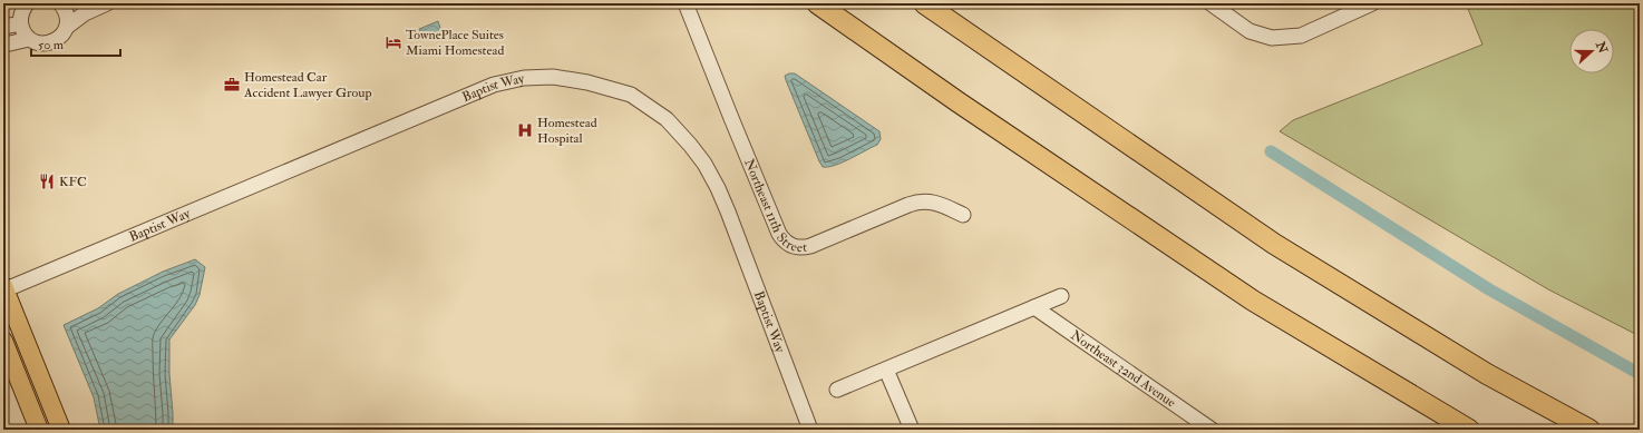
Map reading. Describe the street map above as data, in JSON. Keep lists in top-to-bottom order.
{
  "streets": {
    "street": ["Baptist Way", "Northeast 11th Street", "Northeast 32nd Avenue"]
  },
  "places": {
    "hotel": ["TownePlace Suites Miami Homestead"],
    "office": ["Homestead Car Accident Lawyer Group"],
    "hospital": ["Homestead Hospital"],
    "restaurant": ["KFC"]
  },
  "scale_bar": "50 m",
  "north": "right"
}
